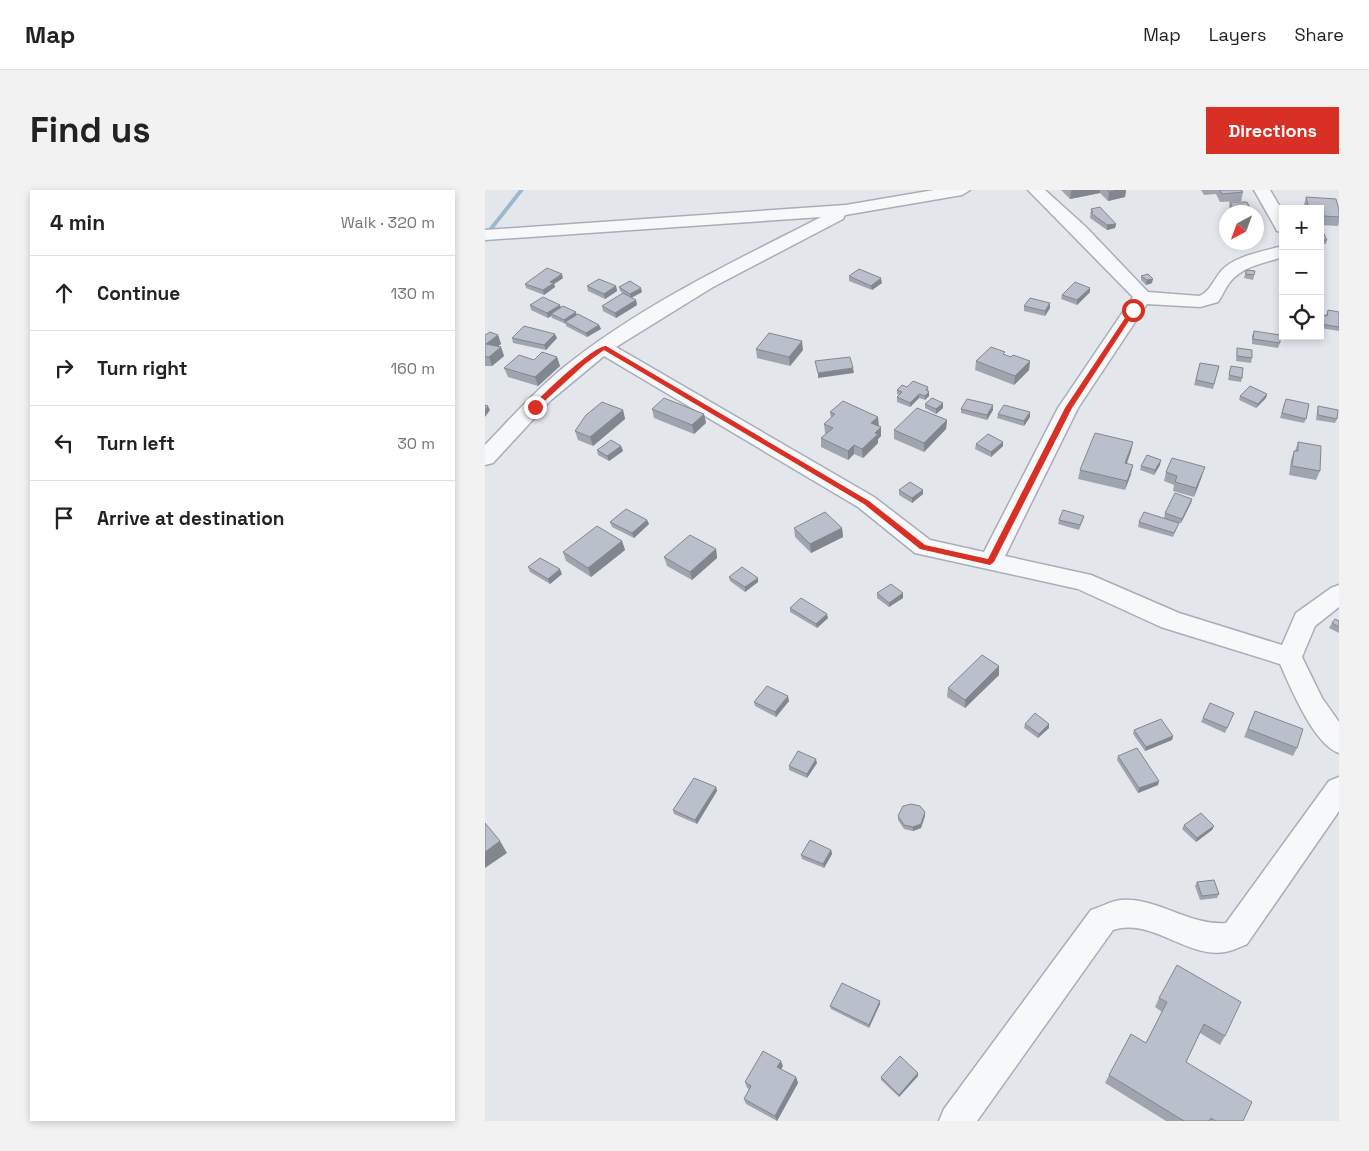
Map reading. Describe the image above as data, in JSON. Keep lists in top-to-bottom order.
{
  "north": "bottom left",
  "page": {
    "header": "Map",
    "nav": ["Map", "Layers", "Share"],
    "buttons": "Directions",
    "title": "Find us",
    "heading": ["4 min", "Walk · 320 m"],
    "map_buttons": ["+", "−"],
    "list": [
      ["Continue", "130 m"],
      ["Turn right", "160 m"],
      ["Turn left", "30 m"],
      "Arrive at destination"
    ]
  }
}
